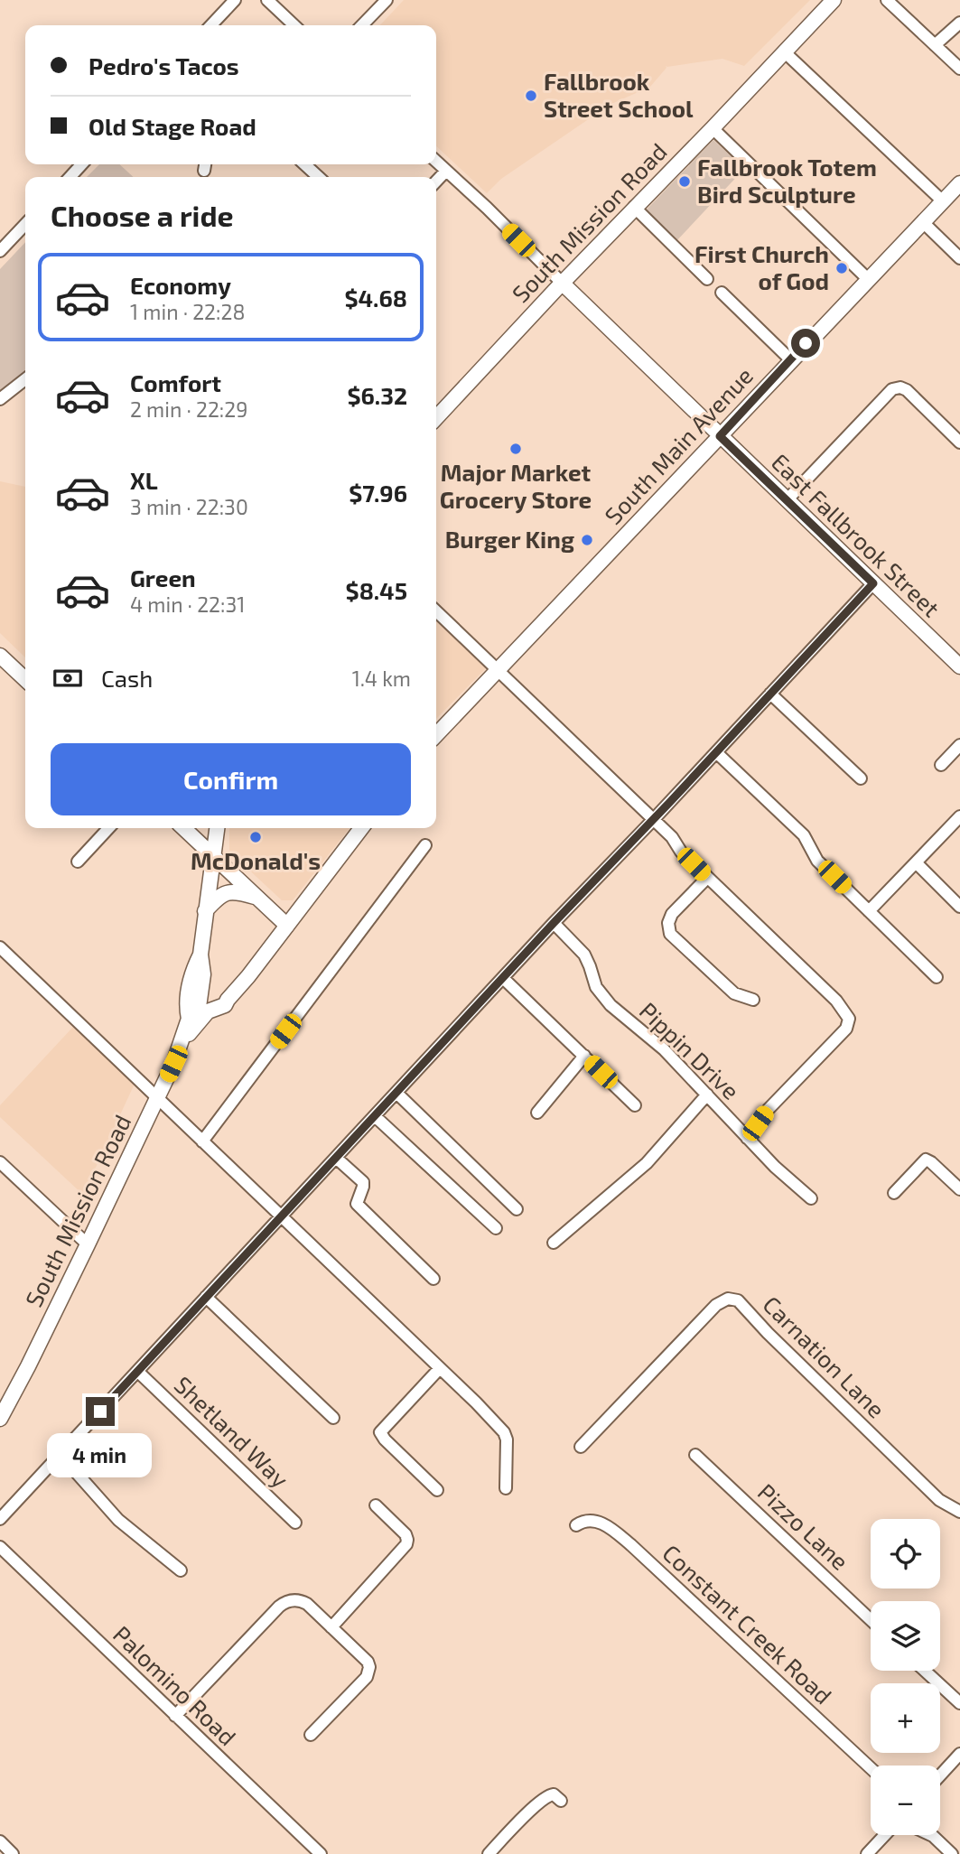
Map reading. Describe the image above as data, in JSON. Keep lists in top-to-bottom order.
{
  "streets": {
    "main road": ["South Mission Road", "South Main Avenue", "East Fallbrook Street"],
    "street": [
      "Pippin Drive",
      "Carnation Lane",
      "Shetland Way",
      "Pizzo Lane",
      "Constant Creek Road",
      "Palomino Road"
    ]
  },
  "crossings": [
    ["South Mission Road", "East Fallbrook Street"],
    ["South Main Avenue", "East Fallbrook Street"]
  ],
  "places": [
    "Fallbrook Street School",
    "Fallbrook Totem Bird Sculpture",
    "First Church of God",
    "Major Market Grocery Store",
    "Burger King",
    "McDonald's"
  ],
  "page": {
    "banner": ["Pedro's Tacos", "Old Stage Road"],
    "heading": "Choose a ride",
    "list": [
      {
        "name": "Economy",
        "note": "1 min · 22:28",
        "value": "$4.68"
      },
      {
        "name": "Comfort",
        "note": "2 min · 22:29",
        "value": "$6.32"
      },
      {
        "name": "XL",
        "note": "3 min · 22:30",
        "value": "$7.96"
      },
      {
        "name": "Green",
        "note": "4 min · 22:31",
        "value": "$8.45"
      }
    ],
    "pay": ["Cash", "1.4 km"],
    "buttons": "Confirm",
    "bubble": "4 min",
    "map_buttons": ["+", "−"]
  }
}
